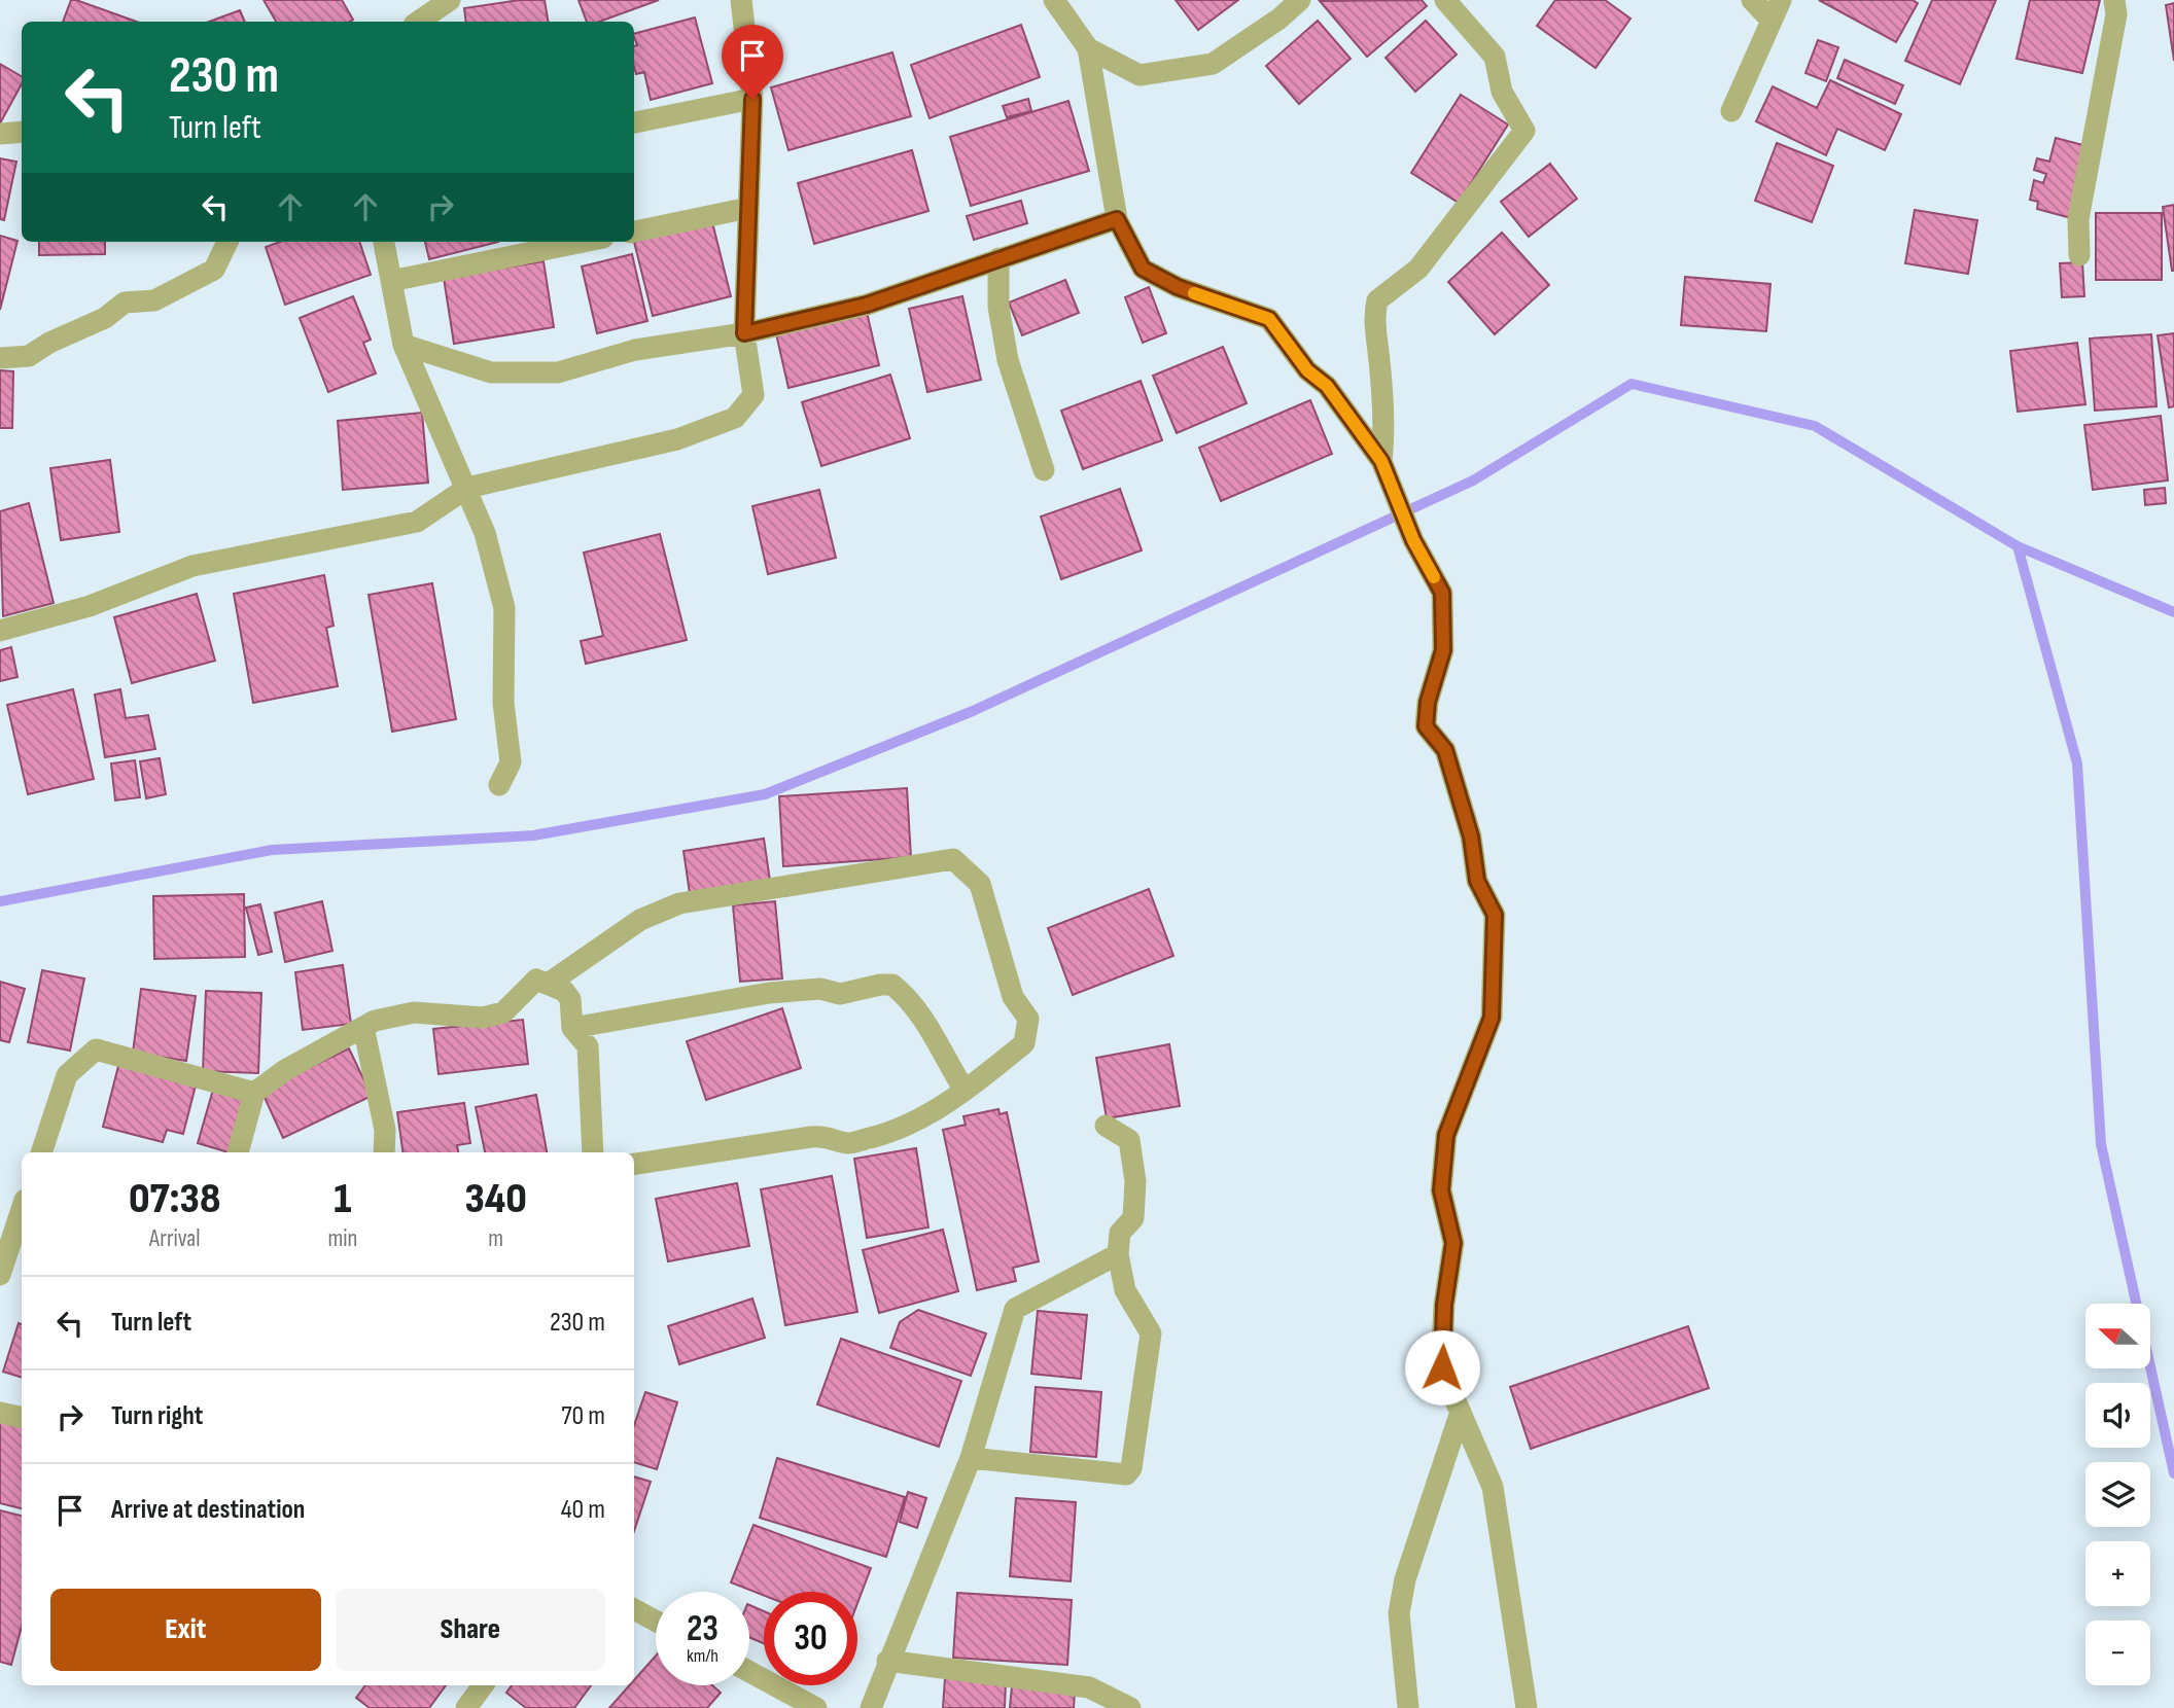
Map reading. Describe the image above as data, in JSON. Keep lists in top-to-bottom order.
{
  "north": "left",
  "page": {
    "turn": ["230 m", "Turn left"],
    "eta": [
      "07:38",
      "Arrival",
      "1",
      "min",
      "340",
      "m"
    ],
    "list": [
      {
        "name": "Turn left",
        "value": "230 m"
      },
      {
        "name": "Turn right",
        "value": "70 m"
      },
      {
        "name": "Arrive at destination",
        "value": "40 m"
      }
    ],
    "map_buttons": ["+", "−"],
    "buttons": ["Exit", "Share"],
    "speed": "23 km/h",
    "limit": "30"
  }
}
